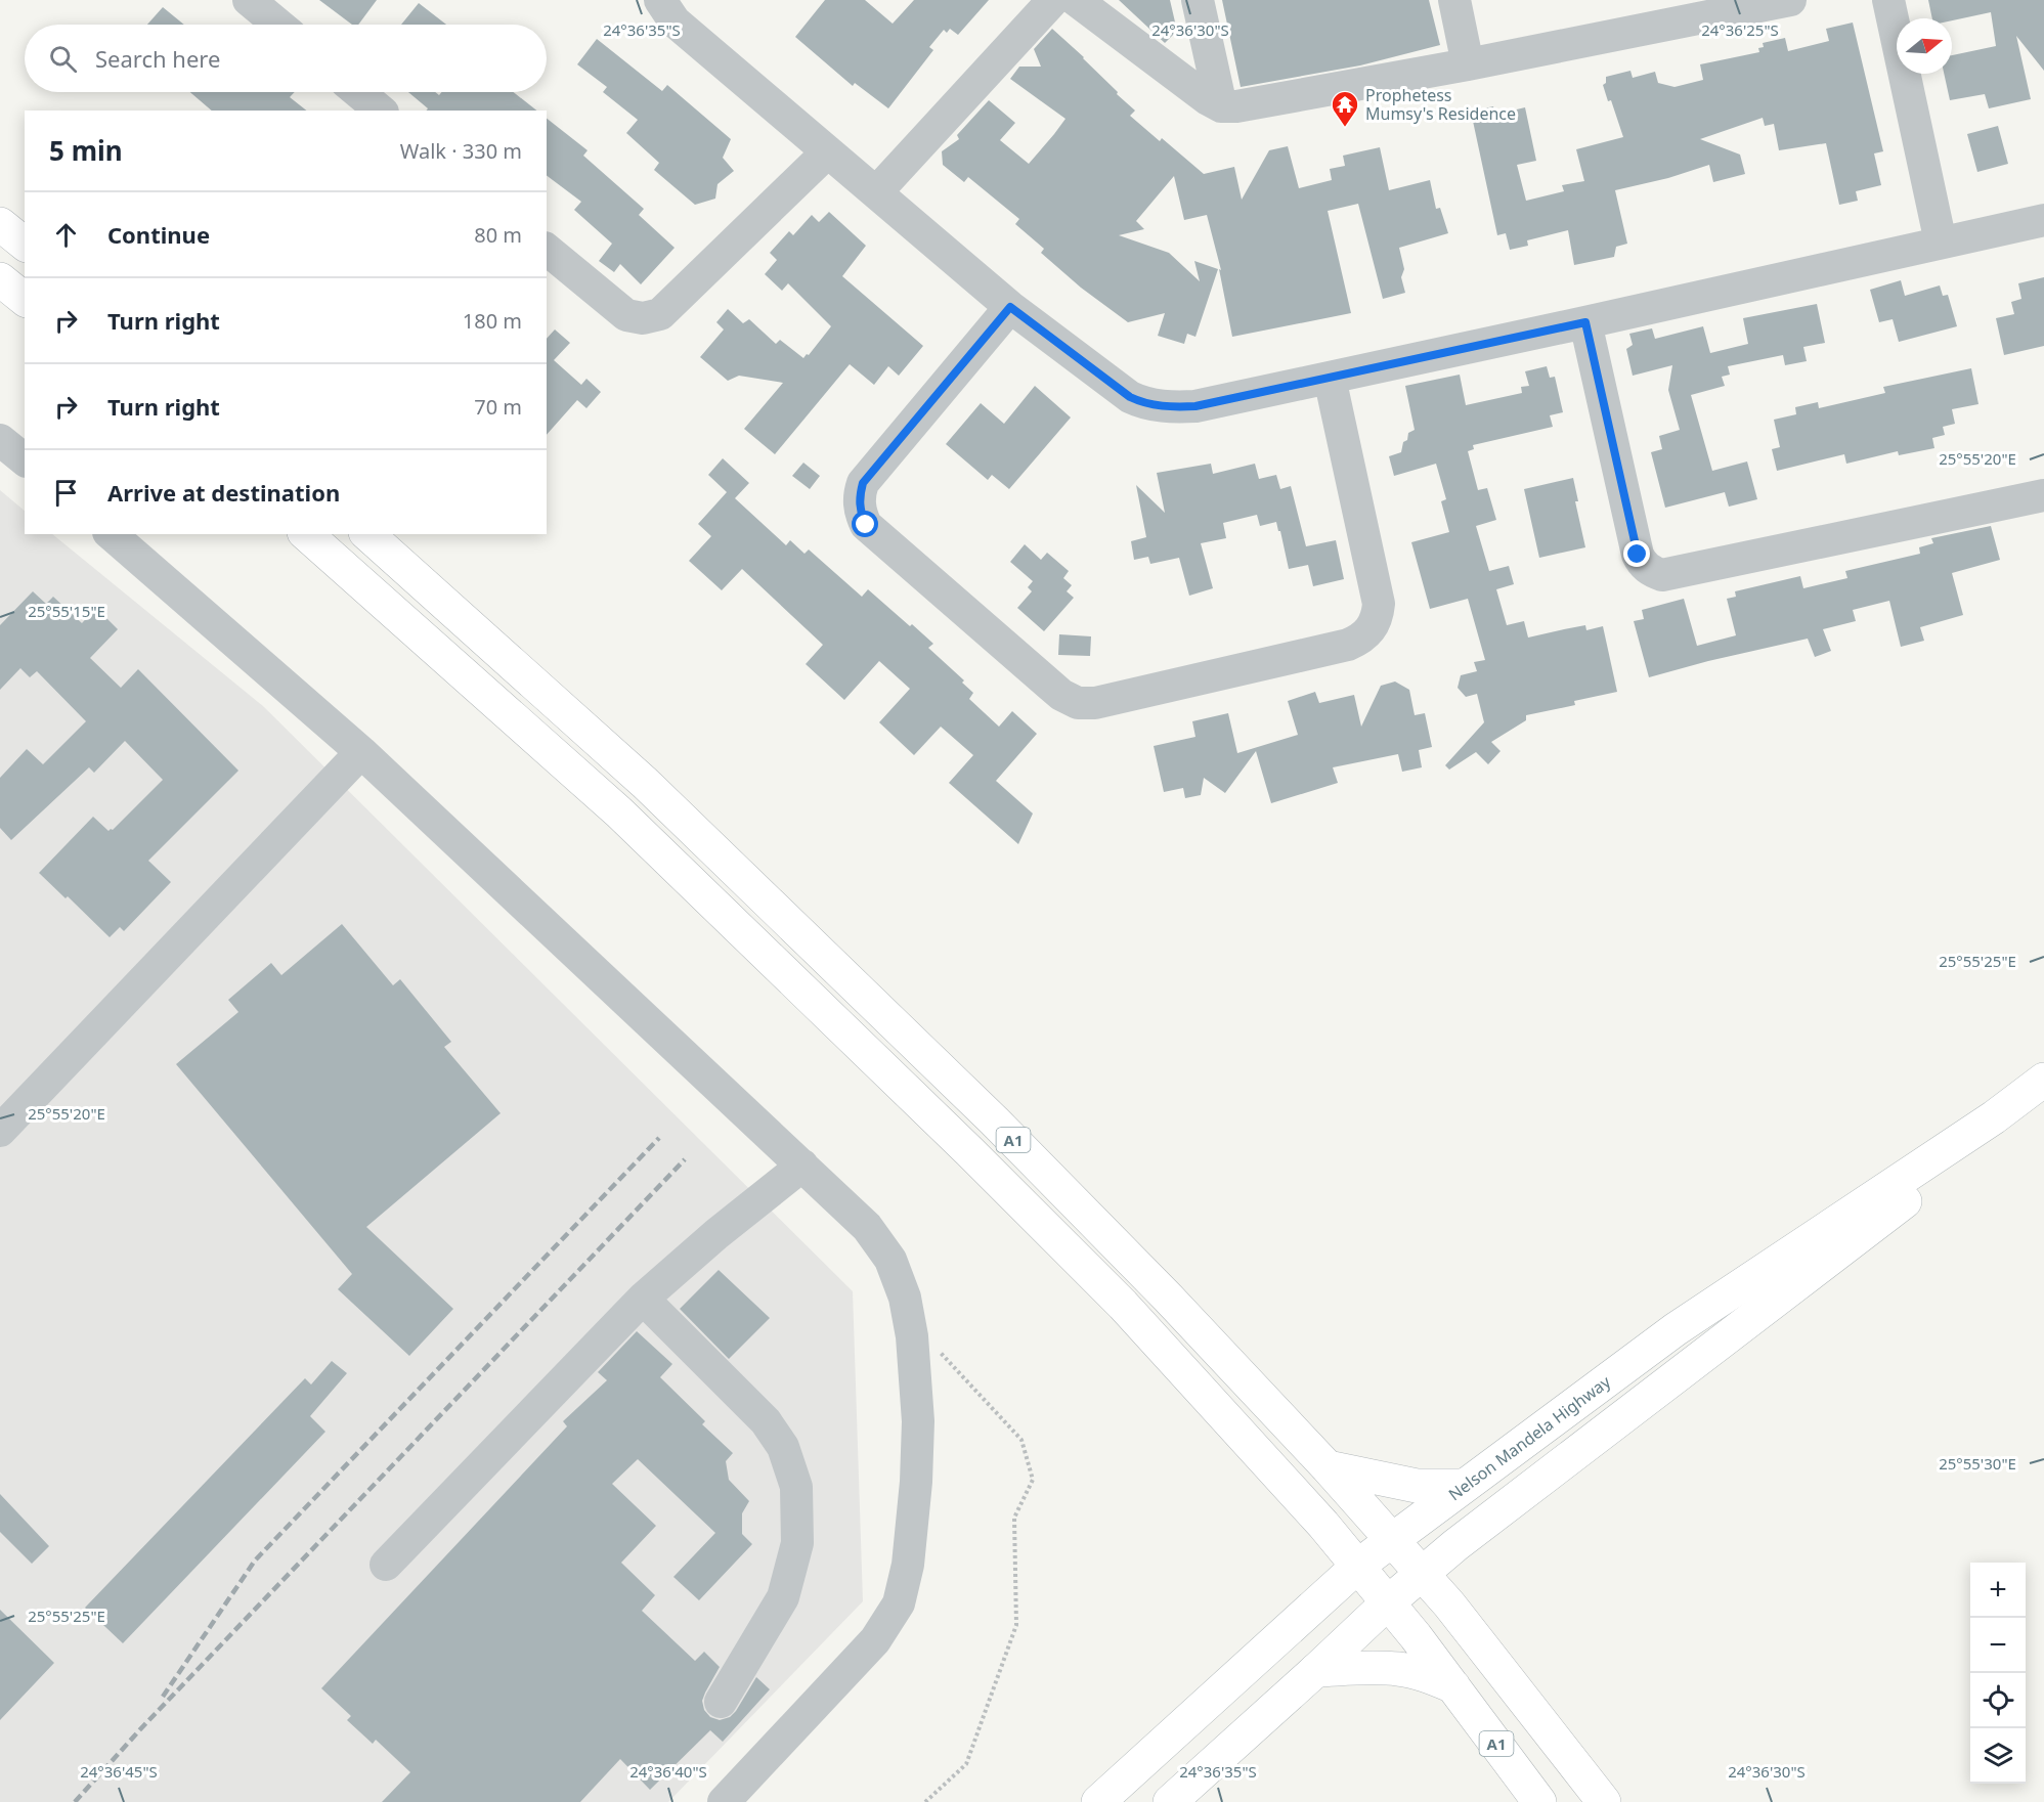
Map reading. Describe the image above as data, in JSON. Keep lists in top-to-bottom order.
{
  "streets": {
    "main road": ["A1", "Nelson Mandela Highway"]
  },
  "crossings": [
    ["A1", "Nelson Mandela Highway"]
  ],
  "places": {
    "temple": ["Prophetess Mumsy's Residence"]
  },
  "north": "right",
  "page": {
    "search": "Search here",
    "heading": ["5 min", "Walk · 330 m"],
    "list": [
      ["Continue", "80 m"],
      ["Turn right", "180 m"],
      ["Turn right", "70 m"],
      "Arrive at destination"
    ],
    "map_buttons": ["+", "−"]
  },
  "coordinates": [
    "24°36'35\"S",
    "24°36'30\"S",
    "24°36'25\"S",
    "25°55'20\"E",
    "25°55'15\"E",
    "25°55'25\"E",
    "25°55'30\"E",
    "24°36'45\"S",
    "24°36'40\"S"
  ]
}
